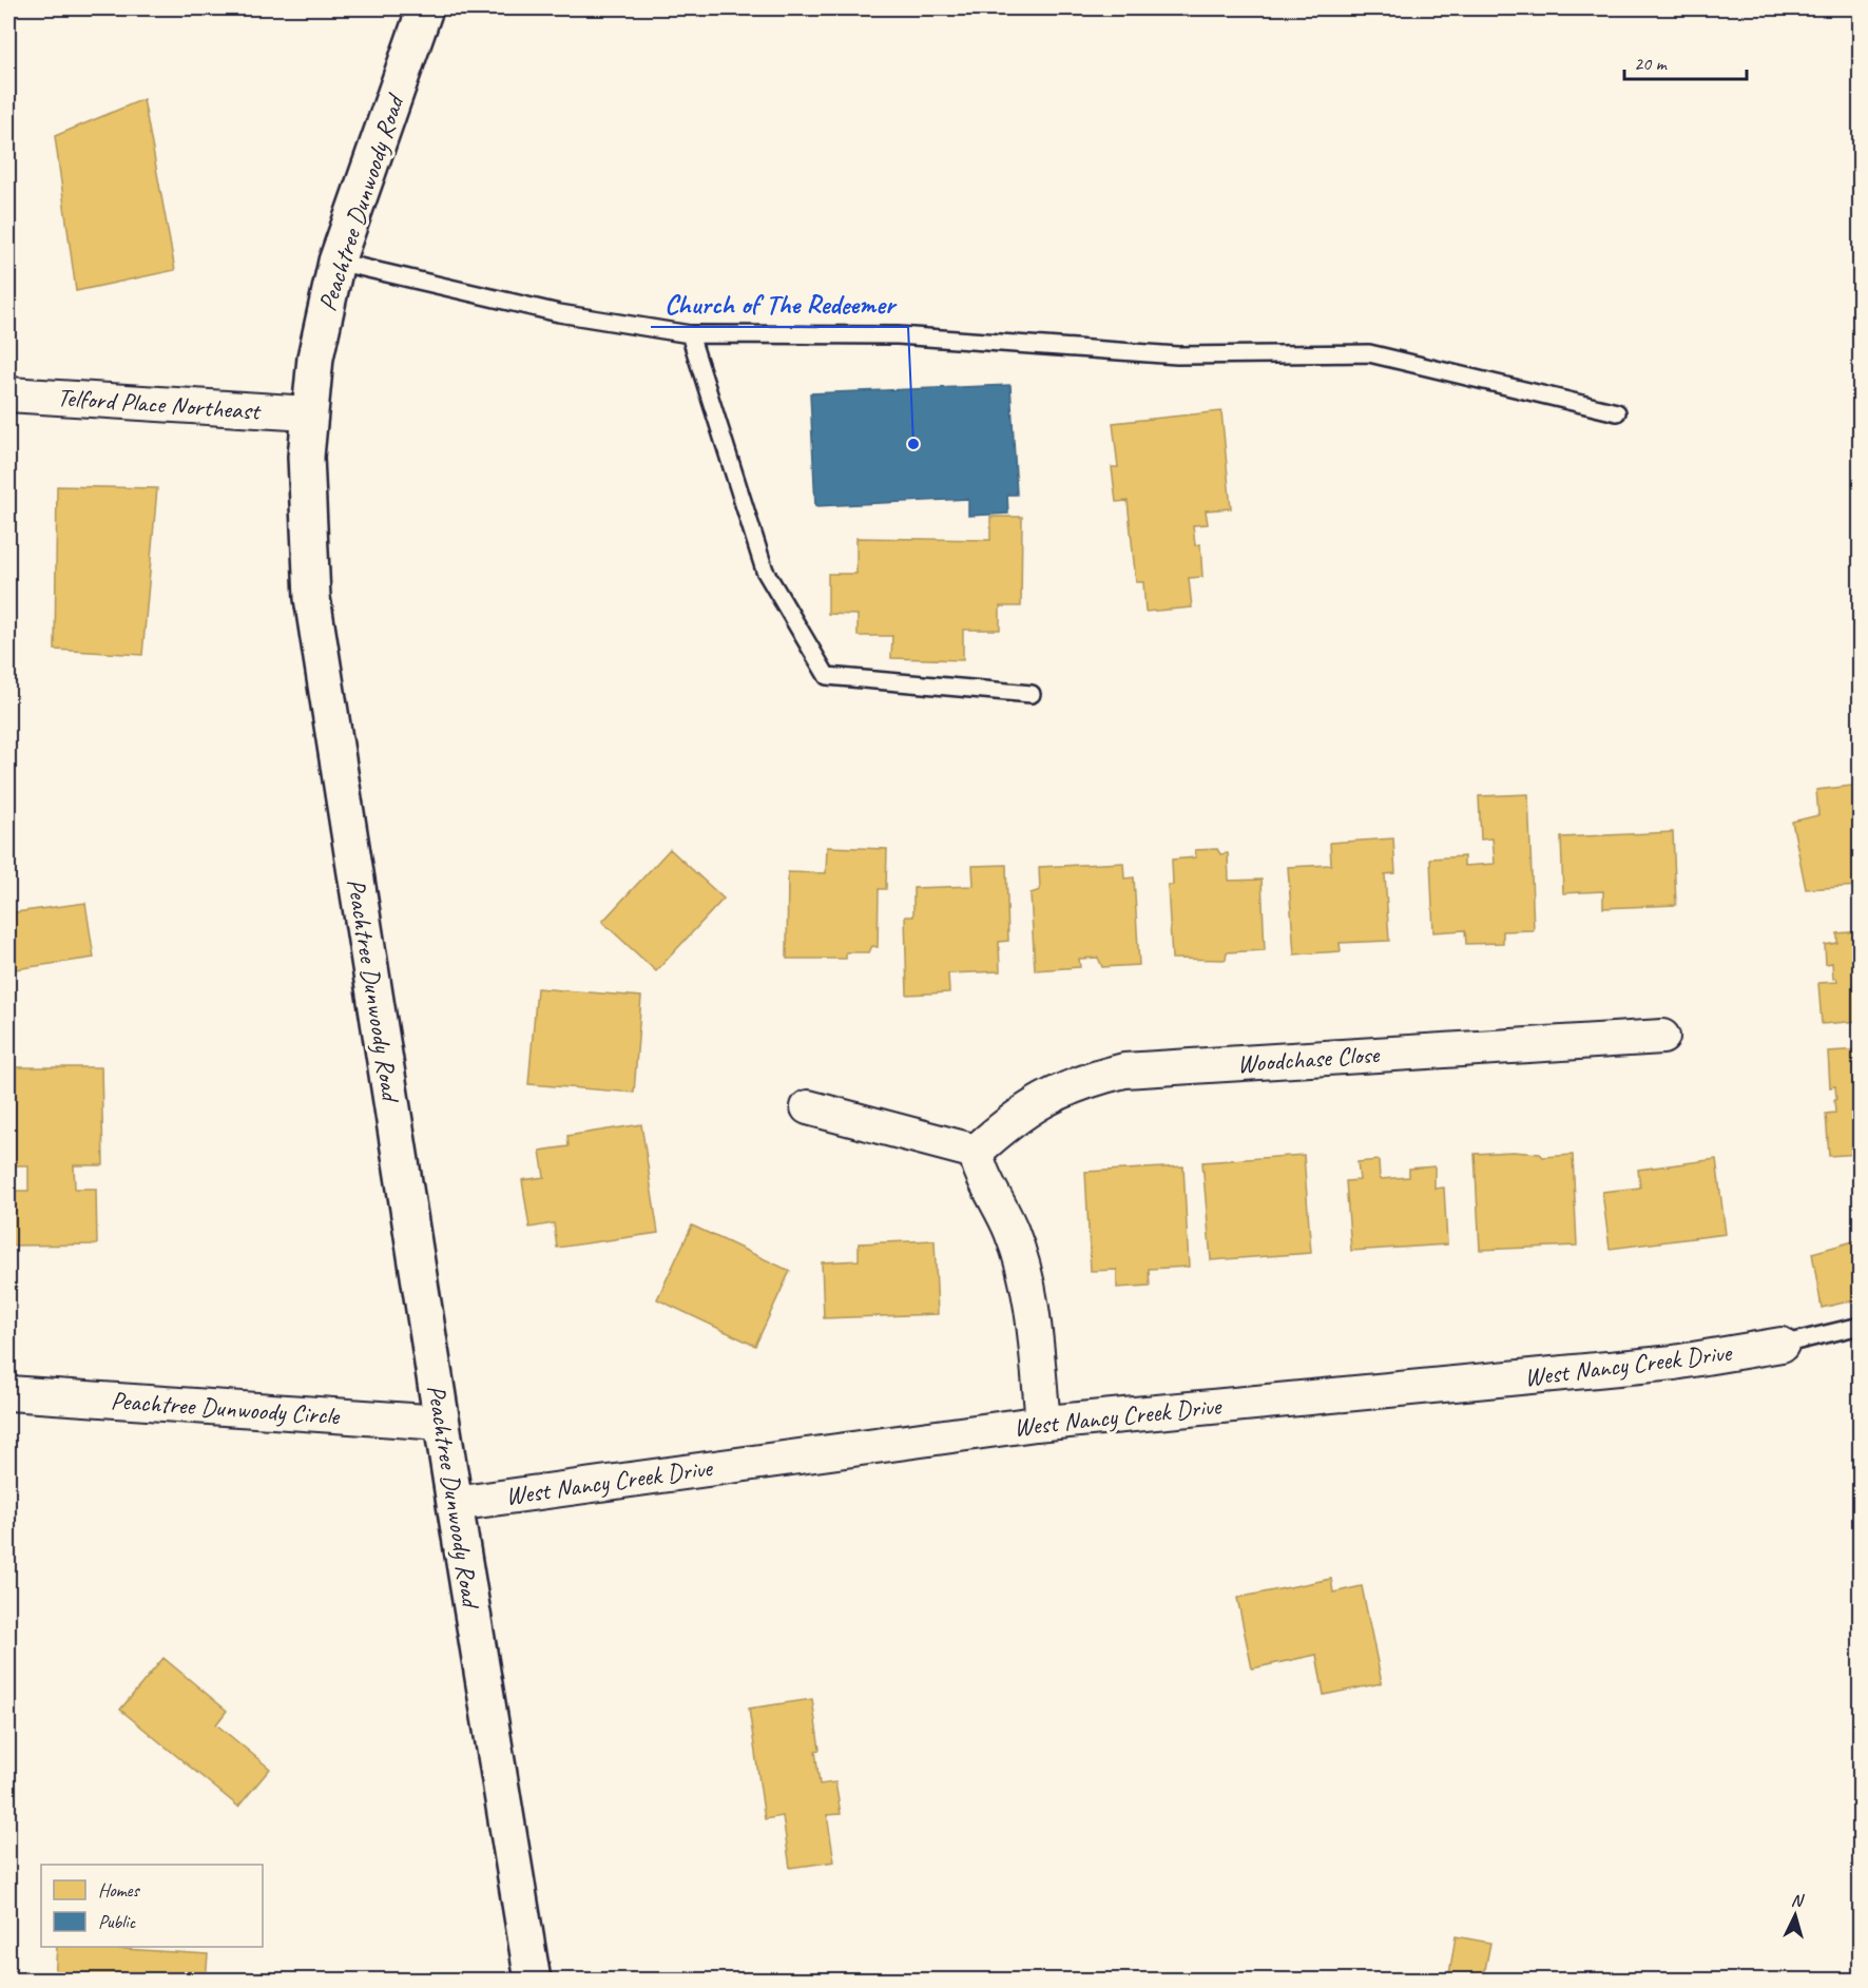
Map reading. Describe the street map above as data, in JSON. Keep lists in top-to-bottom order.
{
  "streets": {
    "main road": ["Peachtree Dunwoody Road"],
    "street": [
      "Telford Place Northeast",
      "Woodchase Close",
      "West Nancy Creek Drive",
      "Peachtree Dunwoody Circle"
    ]
  },
  "crossings": [
    ["Peachtree Dunwoody Road", "Telford Place Northeast"],
    ["Peachtree Dunwoody Road", "West Nancy Creek Drive"],
    ["Peachtree Dunwoody Road", "Peachtree Dunwoody Circle"]
  ],
  "places": ["Church of The Redeemer"],
  "legend": ["Homes", "Public"],
  "scale_bar": "20 m",
  "north": "top"
}
